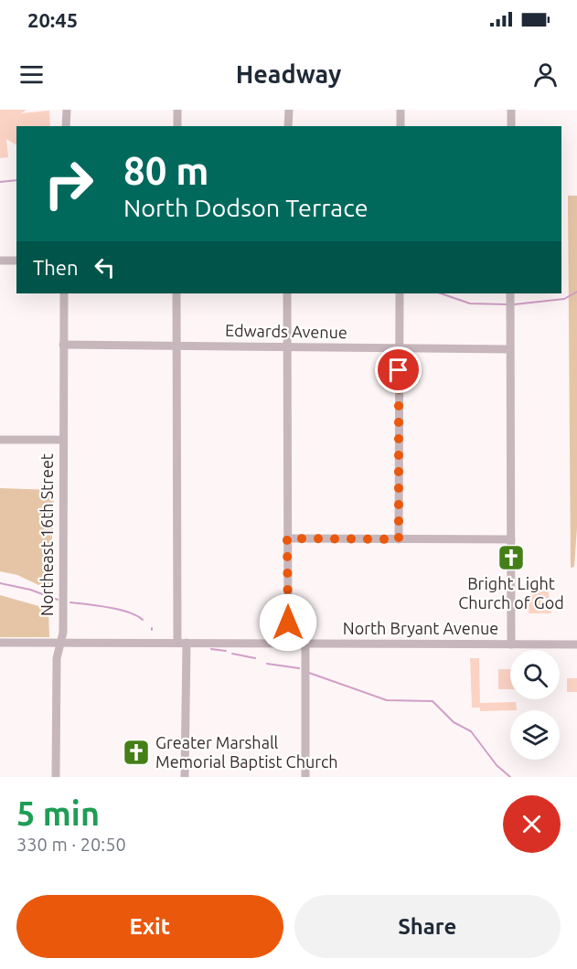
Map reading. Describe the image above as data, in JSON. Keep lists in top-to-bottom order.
{
  "streets": {
    "street": ["Edwards Avenue", "Northeast 16th Street", "North Bryant Avenue"]
  },
  "crossings": [
    ["Edwards Avenue", "Northeast 16th Street"],
    ["Northeast 16th Street", "North Bryant Avenue"]
  ],
  "places": {
    "church": ["Bright Light Church of God", "Greater Marshall Memorial Baptist Church"]
  },
  "page": {
    "status": "20:45",
    "header": "Headway",
    "turn": ["80 m", "North Dodson Terrace"],
    "then": "Then",
    "heading": ["5 min", "330 m · 20:50"],
    "buttons": ["Exit", "Share"]
  }
}
